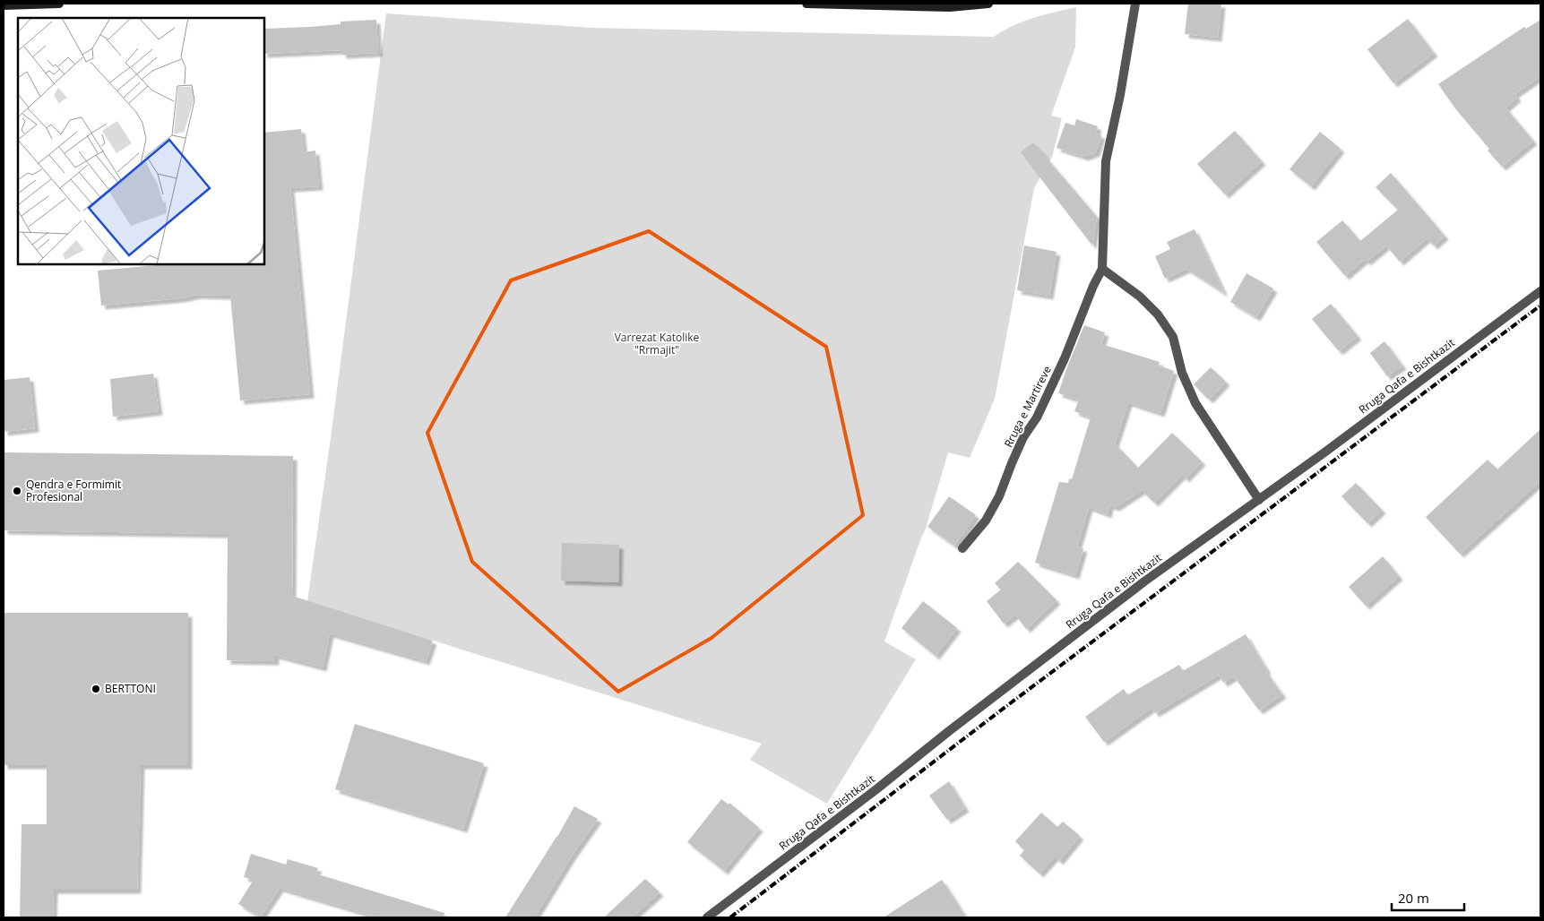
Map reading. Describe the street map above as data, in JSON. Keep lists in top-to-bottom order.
{
  "streets": {
    "street": ["Rruga Qafa e Bishtkazit", "Rruga e Martireve"]
  },
  "parks": ["Varrezat Katolike \"Rrmajit\""],
  "places": ["Qendra e Formimit Profesional", "BERTTONI"],
  "scale_bar": "20 m"
}
